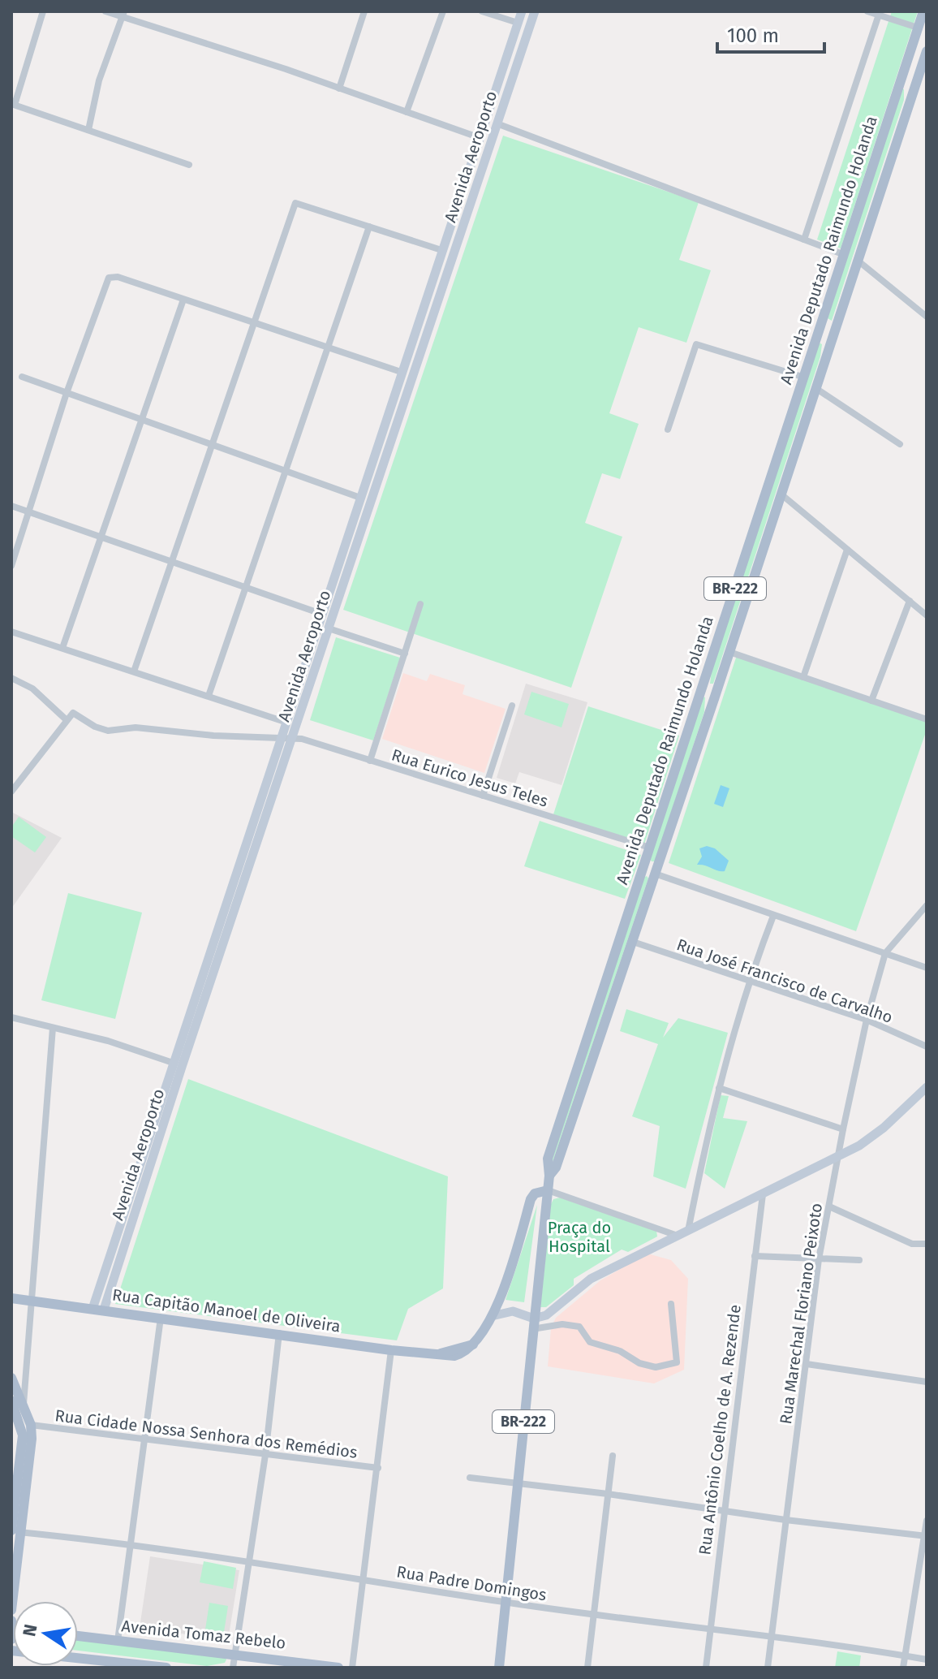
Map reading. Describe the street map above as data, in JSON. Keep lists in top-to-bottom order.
{
  "streets": {
    "main road": [
      "Avenida Deputado Raimundo Holanda",
      "BR-222",
      "Rua Capitão Manoel de Oliveira",
      "Avenida Tomaz Rebelo"
    ],
    "street": [
      "Avenida Aeroporto",
      "Rua Eurico Jesus Teles",
      "Rua José Francisco de Carvalho",
      "Rua Marechal Floriano Peixoto",
      "Rua Antônio Coelho de A. Rezende",
      "Rua Cidade Nossa Senhora dos Remédios",
      "Rua Padre Domingos"
    ]
  },
  "crossings": [
    ["Avenida Aeroporto", "Rua Eurico Jesus Teles"],
    ["Avenida Aeroporto", "Rua Capitão Manoel de Oliveira"],
    ["Avenida Deputado Raimundo Holanda", "BR-222"],
    ["Avenida Deputado Raimundo Holanda", "Rua Eurico Jesus Teles"],
    ["Avenida Deputado Raimundo Holanda", "Rua José Francisco de Carvalho"],
    ["BR-222", "Rua Padre Domingos"],
    ["Rua José Francisco de Carvalho", "Rua Marechal Floriano Peixoto"],
    ["Rua Marechal Floriano Peixoto", "Rua Padre Domingos"],
    ["Rua Antônio Coelho de A. Rezende", "Rua Padre Domingos"]
  ],
  "parks": ["Praça do Hospital"],
  "scale_bar": "100 m",
  "north": "left"
}
